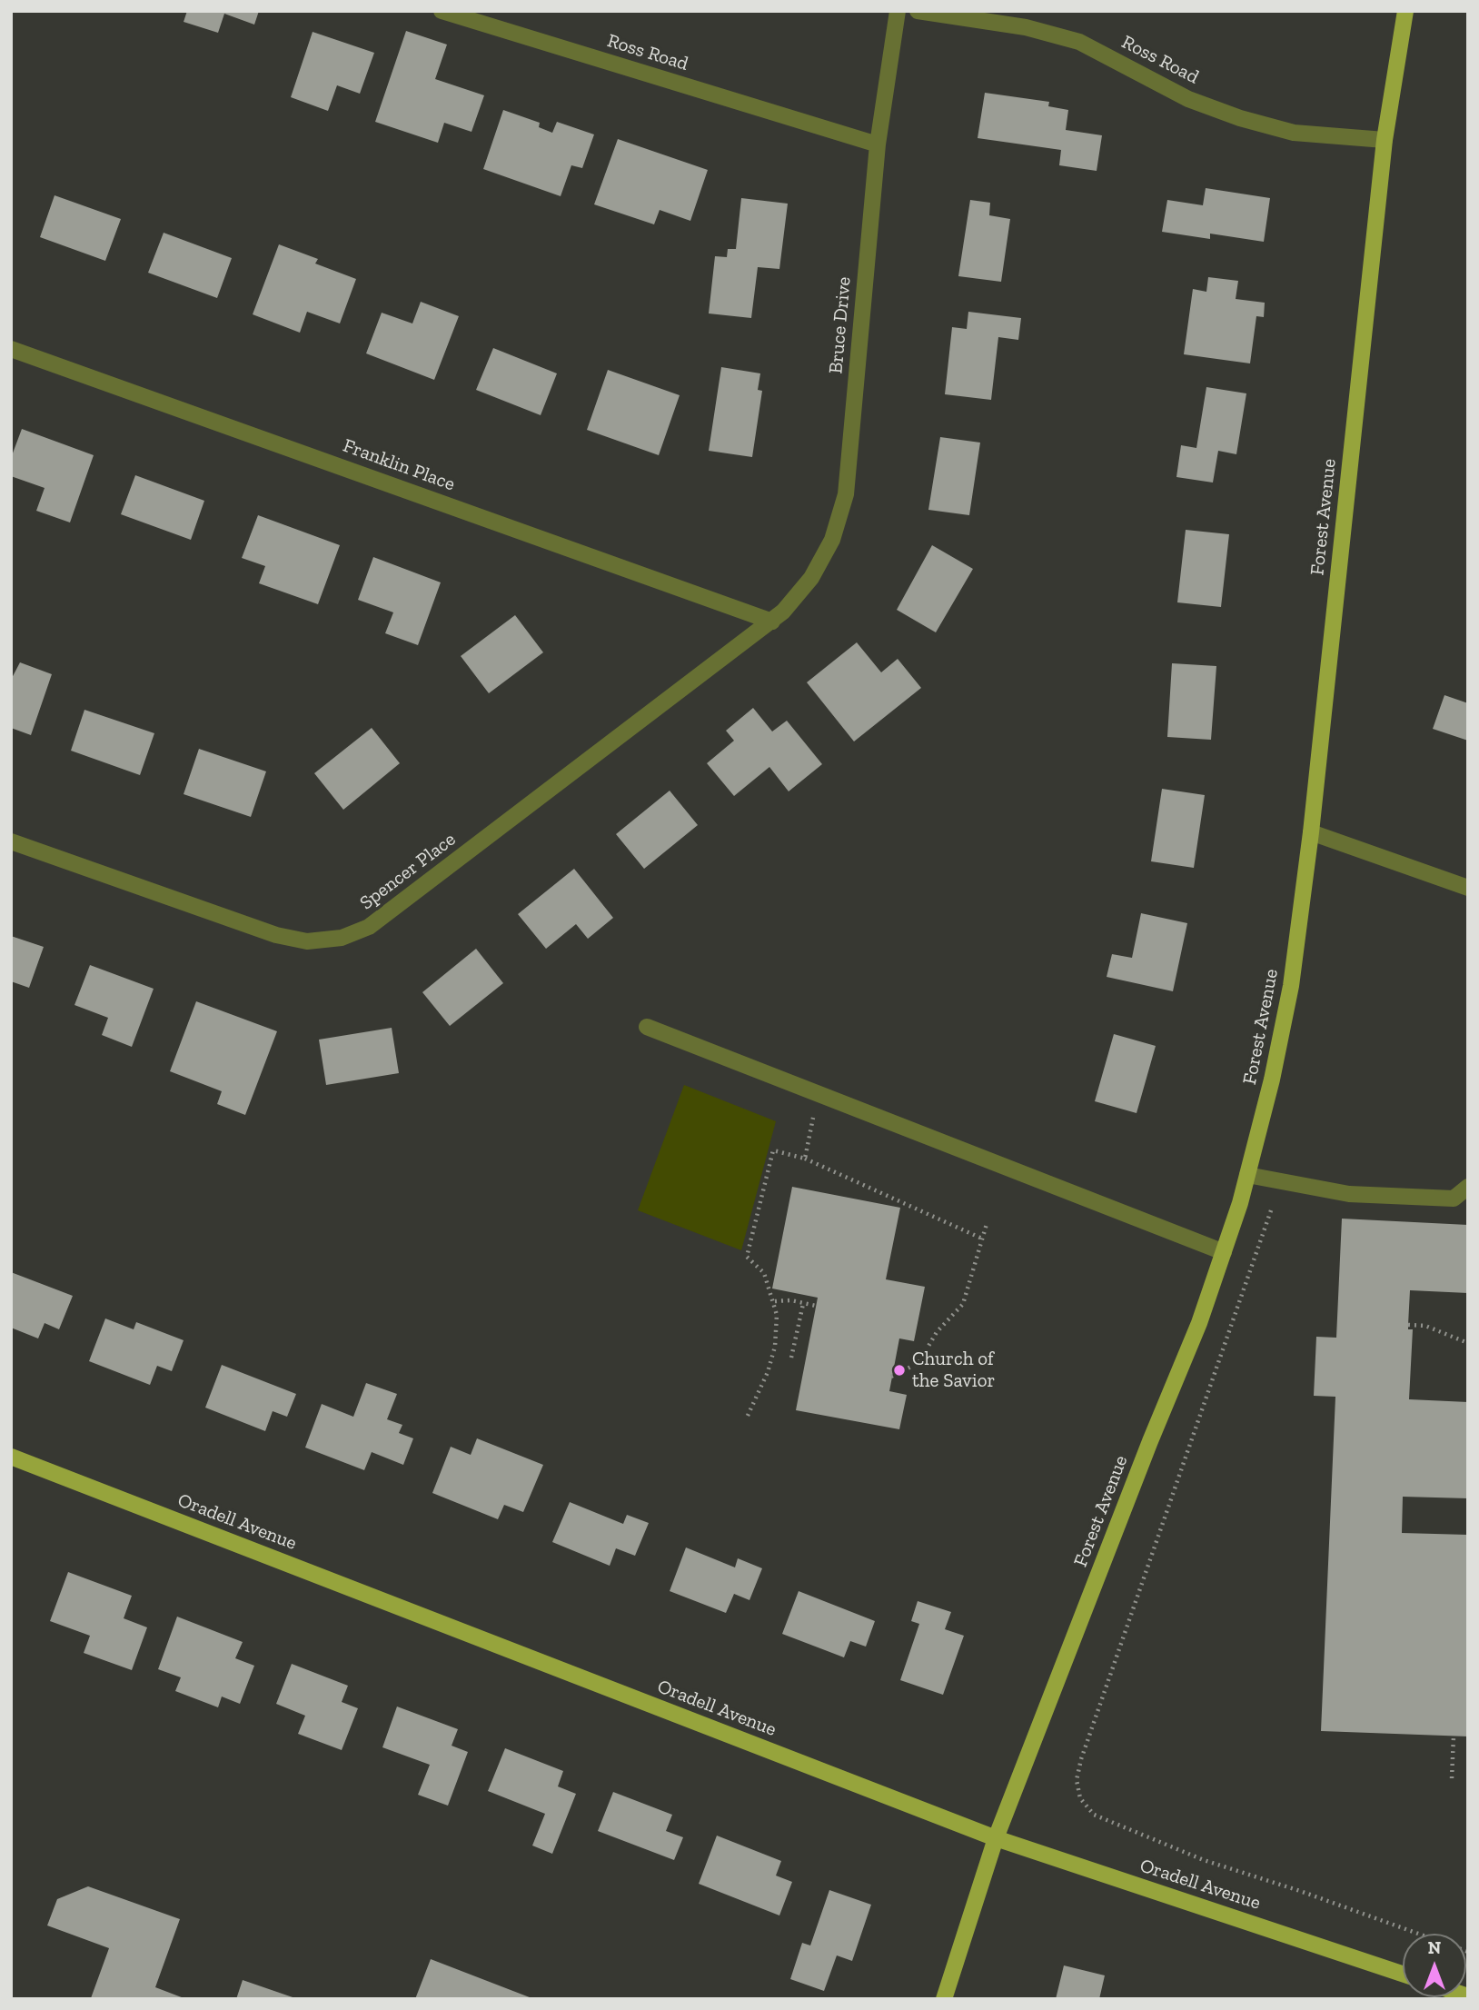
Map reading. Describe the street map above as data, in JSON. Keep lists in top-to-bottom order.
{
  "streets": {
    "main road": ["Forest Avenue", "Oradell Avenue"],
    "street": [
      "Ross Road",
      "Bruce Drive",
      "Franklin Place",
      "Spencer Place"
    ]
  },
  "crossings": [
    ["Ross Road", "Bruce Drive"],
    ["Ross Road", "Forest Avenue"],
    ["Bruce Drive", "Franklin Place"],
    ["Bruce Drive", "Spencer Place"],
    ["Franklin Place", "Spencer Place"],
    ["Forest Avenue", "Oradell Avenue"]
  ],
  "places": ["Church of the Savior"],
  "north": "top"
}
